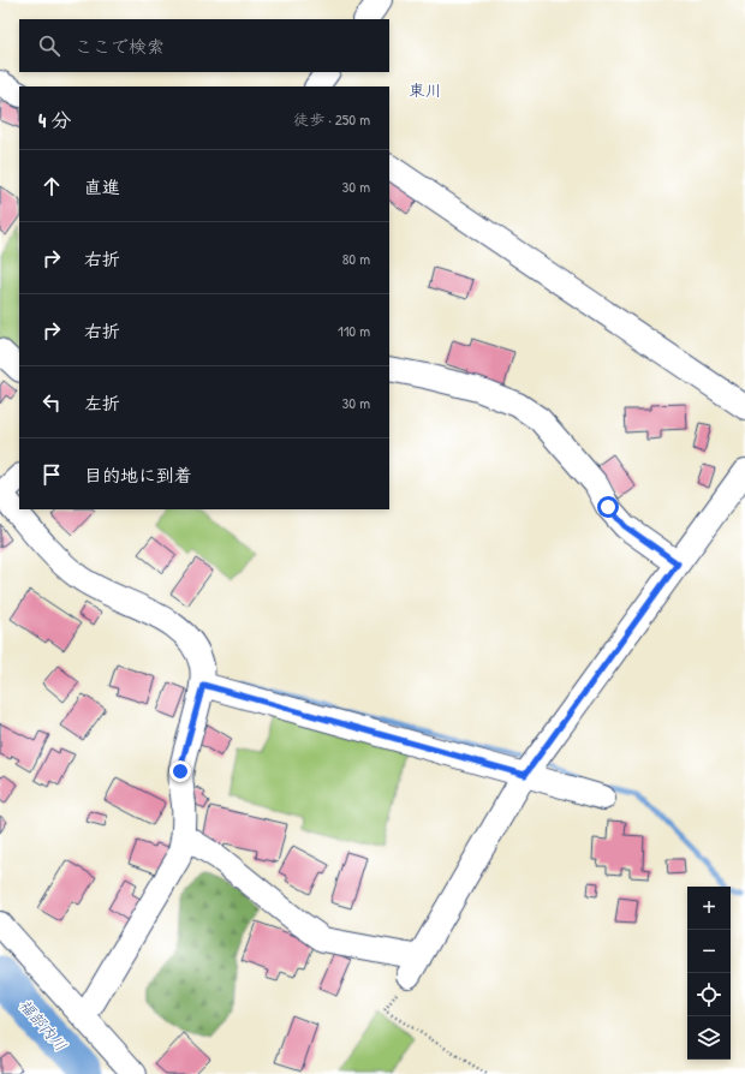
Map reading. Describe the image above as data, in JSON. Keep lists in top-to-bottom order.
{
  "districts": ["東川"],
  "water": ["福部内川"],
  "page": {
    "search": "ここで検索",
    "heading": ["4 分", "徒歩 · 250 m"],
    "list": [
      ["直進", "30 m"],
      ["右折", "80 m"],
      ["右折", "110 m"],
      ["左折", "30 m"],
      "目的地に到着"
    ],
    "map_buttons": ["+", "−"]
  }
}
